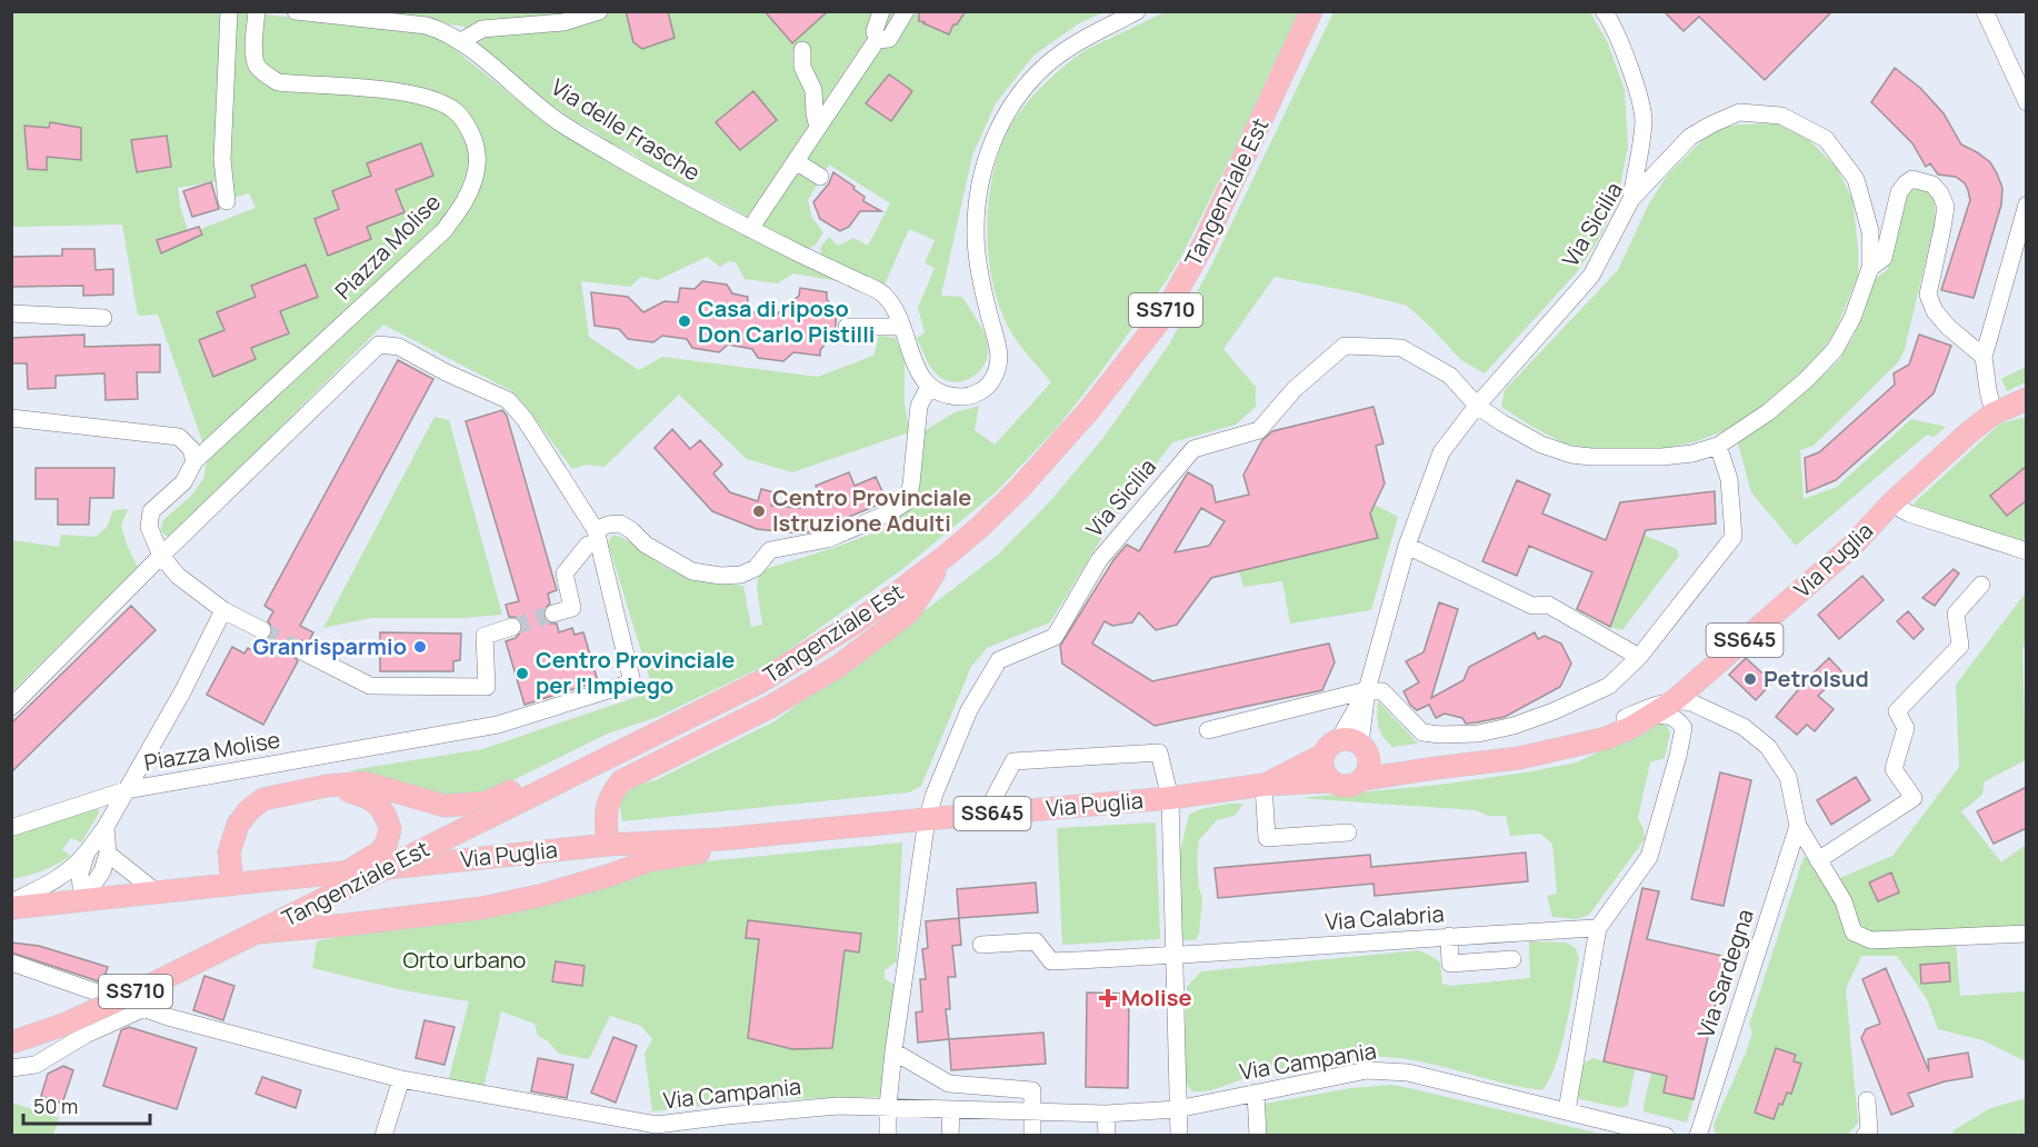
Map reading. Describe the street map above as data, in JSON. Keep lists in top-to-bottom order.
{
  "streets": {
    "main road": [
      "Tangenziale Est",
      "SS710",
      "Via Puglia",
      "SS645"
    ],
    "street": [
      "Via delle Frasche",
      "Via Sicilia",
      "Piazza Molise",
      "Via Calabria",
      "Via Sardegna",
      "Via Campania"
    ]
  },
  "crossings": [
    ["Via Sicilia", "Via Puglia"],
    ["Via Sicilia", "SS645"],
    ["Via Puglia", "SS645"],
    ["Via Puglia", "Via Sardegna"]
  ],
  "parks": ["Orto urbano"],
  "places": {
    "other": [
      "Casa di riposo Don Carlo Pistilli",
      "Centro Provinciale Istruzione Adulti",
      "Granrisparmio",
      "Centro Provinciale per l'Impiego",
      "Petrolsud"
    ],
    "health": ["Molise"]
  },
  "scale_bar": "50 m"
}
